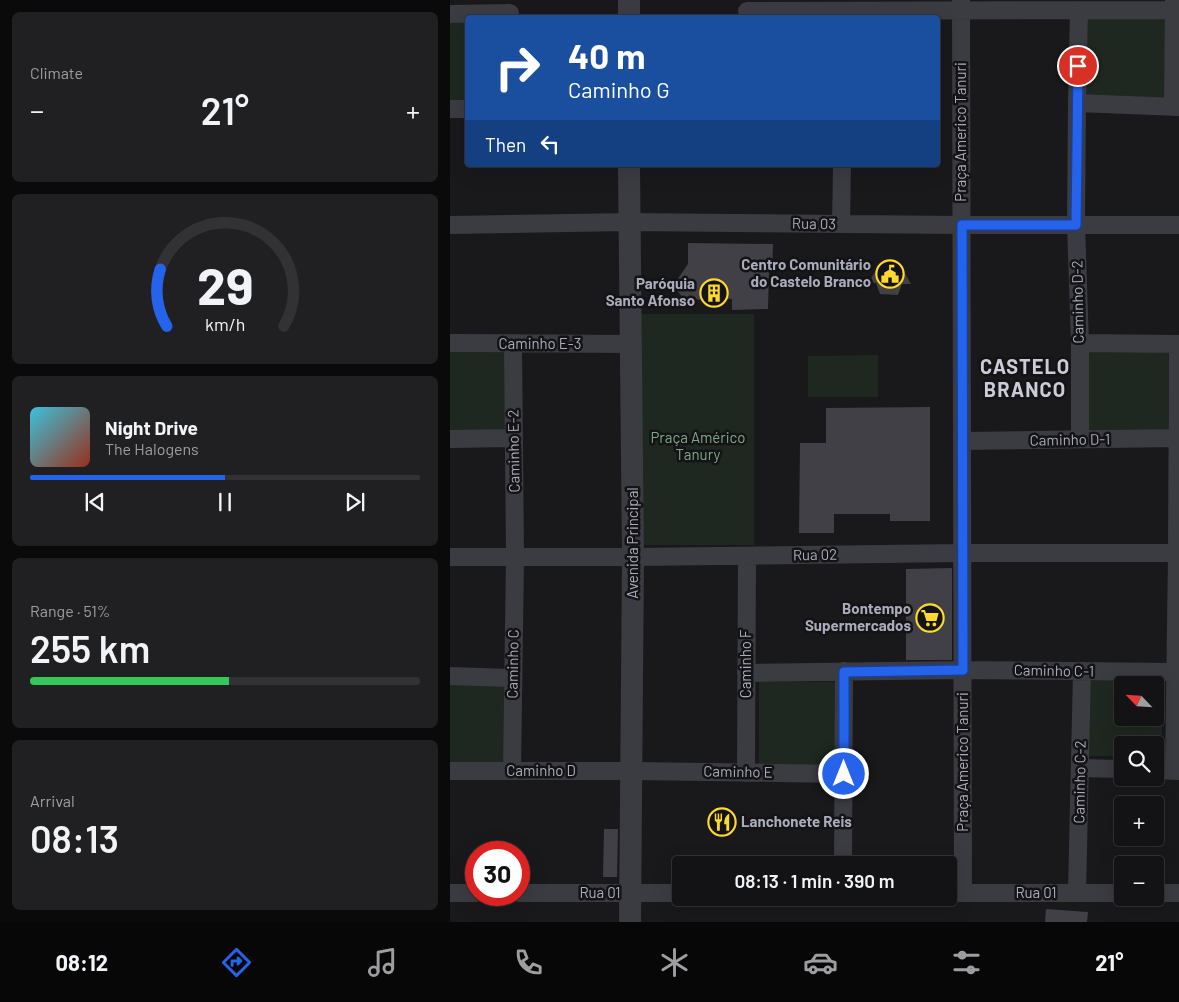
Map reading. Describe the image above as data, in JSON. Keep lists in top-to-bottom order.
{
  "streets": {
    "street": [
      "Praça Americo Tanuri",
      "Rua 03",
      "Caminho D-2",
      "Caminho E-3",
      "Caminho D-1",
      "Caminho E-2",
      "Avenida Principal",
      "Rua 02",
      "Caminho C",
      "Caminho F",
      "Caminho C-1",
      "Caminho D",
      "Caminho E",
      "Caminho C-2",
      "Rua 01"
    ]
  },
  "crossings": [
    ["Praça Americo Tanuri", "Rua 03"],
    ["Praça Americo Tanuri", "Caminho D-1"],
    ["Praça Americo Tanuri", "Rua 02"],
    ["Praça Americo Tanuri", "Caminho C-1"],
    ["Rua 03", "Caminho D-2"],
    ["Rua 03", "Avenida Principal"],
    ["Caminho D-2", "Caminho D-1"],
    ["Caminho E-3", "Caminho E-2"],
    ["Caminho E-3", "Avenida Principal"],
    ["Caminho E-2", "Rua 02"],
    ["Caminho E-2", "Caminho C"],
    ["Avenida Principal", "Rua 02"],
    ["Avenida Principal", "Caminho D"],
    ["Avenida Principal", "Caminho E"],
    ["Avenida Principal", "Rua 01"],
    ["Rua 02", "Caminho C"],
    ["Rua 02", "Caminho F"],
    ["Caminho C", "Caminho D"],
    ["Caminho F", "Caminho C-1"],
    ["Caminho F", "Caminho E"],
    ["Caminho C-1", "Caminho C-2"],
    ["Caminho D", "Caminho E"],
    ["Caminho C-2", "Rua 01"]
  ],
  "districts": ["CASTELO BRANCO"],
  "parks": ["Praça Américo Tanury"],
  "places": {
    "public building": ["Centro Comunitário do Castelo Branco"],
    "building": ["Paróquia Santo Afonso"],
    "supermarket": ["Bontempo Supermercados"],
    "restaurant": ["Lanchonete Reis"]
  },
  "north": "top left",
  "page": {
    "tile": [
      "Climate",
      ["Range · 51%", "255 km"],
      ["Arrival", "08:13"]
    ],
    "turn": ["40 m", "Caminho G"],
    "heat": ["−", "21°", "+"],
    "then": "Then",
    "song": ["Night Drive", "The Halogens"],
    "map_buttons": ["+", "−"],
    "limit": "30",
    "trip": "08:13 · 1 min · 390 m",
    "tabs": ["08:12", "21°"],
    "gauge": ["29", "km/h"]
  }
}
